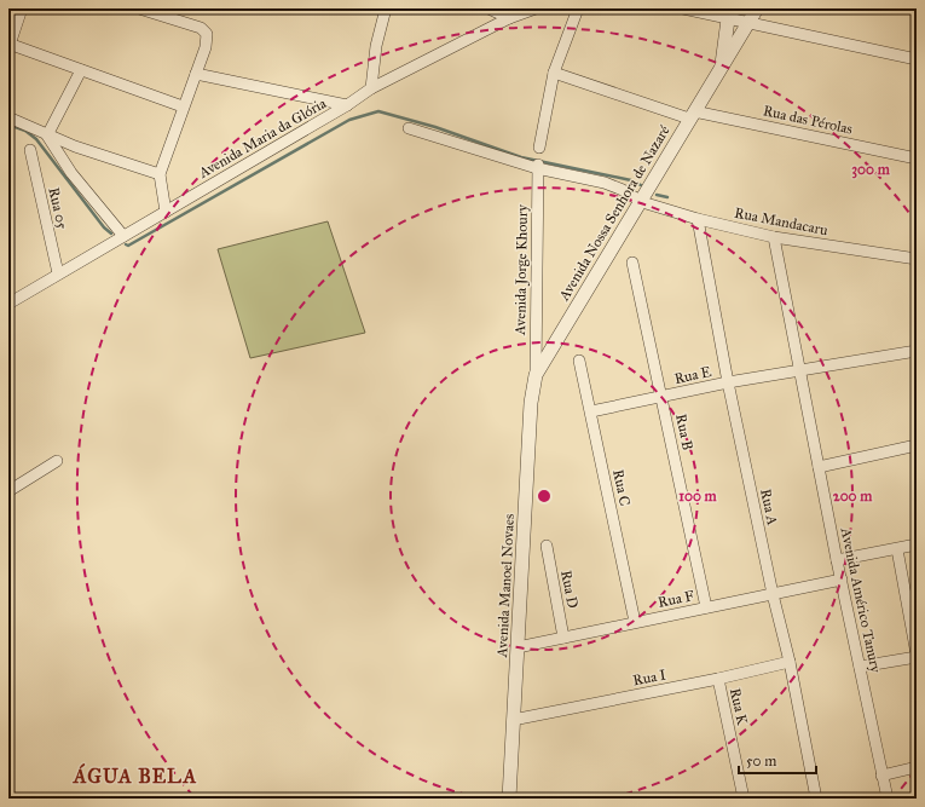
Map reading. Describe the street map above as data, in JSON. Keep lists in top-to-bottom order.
{
  "streets": {
    "street": [
      "Rua das Pérolas",
      "Avenida Maria da Glória",
      "Rua 05",
      "Avenida Nossa Senhora de Nazaré",
      "Rua Mandacaru",
      "Avenida Jorge Khoury",
      "Rua E",
      "Rua B",
      "Rua C",
      "Rua A",
      "Avenida Manoel Novaes",
      "Rua D",
      "Rua F",
      "Avenida Américo Tanury",
      "Rua I",
      "Rua K"
    ]
  },
  "crossings": [
    ["Rua das Pérolas", "Avenida Nossa Senhora de Nazaré"],
    ["Avenida Maria da Glória", "Rua 05"],
    ["Avenida Nossa Senhora de Nazaré", "Rua Mandacaru"],
    ["Avenida Nossa Senhora de Nazaré", "Avenida Jorge Khoury"],
    ["Avenida Nossa Senhora de Nazaré", "Avenida Manoel Novaes"],
    ["Rua Mandacaru", "Avenida Jorge Khoury"],
    ["Rua Mandacaru", "Rua A"],
    ["Rua Mandacaru", "Avenida Américo Tanury"],
    ["Avenida Jorge Khoury", "Avenida Manoel Novaes"],
    ["Rua E", "Rua B"],
    ["Rua E", "Rua C"],
    ["Rua E", "Rua A"],
    ["Rua E", "Avenida Américo Tanury"],
    ["Rua B", "Rua F"],
    ["Rua C", "Rua F"],
    ["Rua A", "Rua F"],
    ["Rua A", "Rua I"],
    ["Avenida Manoel Novaes", "Rua F"],
    ["Avenida Manoel Novaes", "Rua I"],
    ["Rua D", "Rua F"],
    ["Rua F", "Avenida Américo Tanury"],
    ["Rua I", "Rua K"]
  ],
  "districts": ["ÁGUA BELA"],
  "scale_bar": "50 m",
  "rings": ["300 m", "100 m", "200 m"]
}
